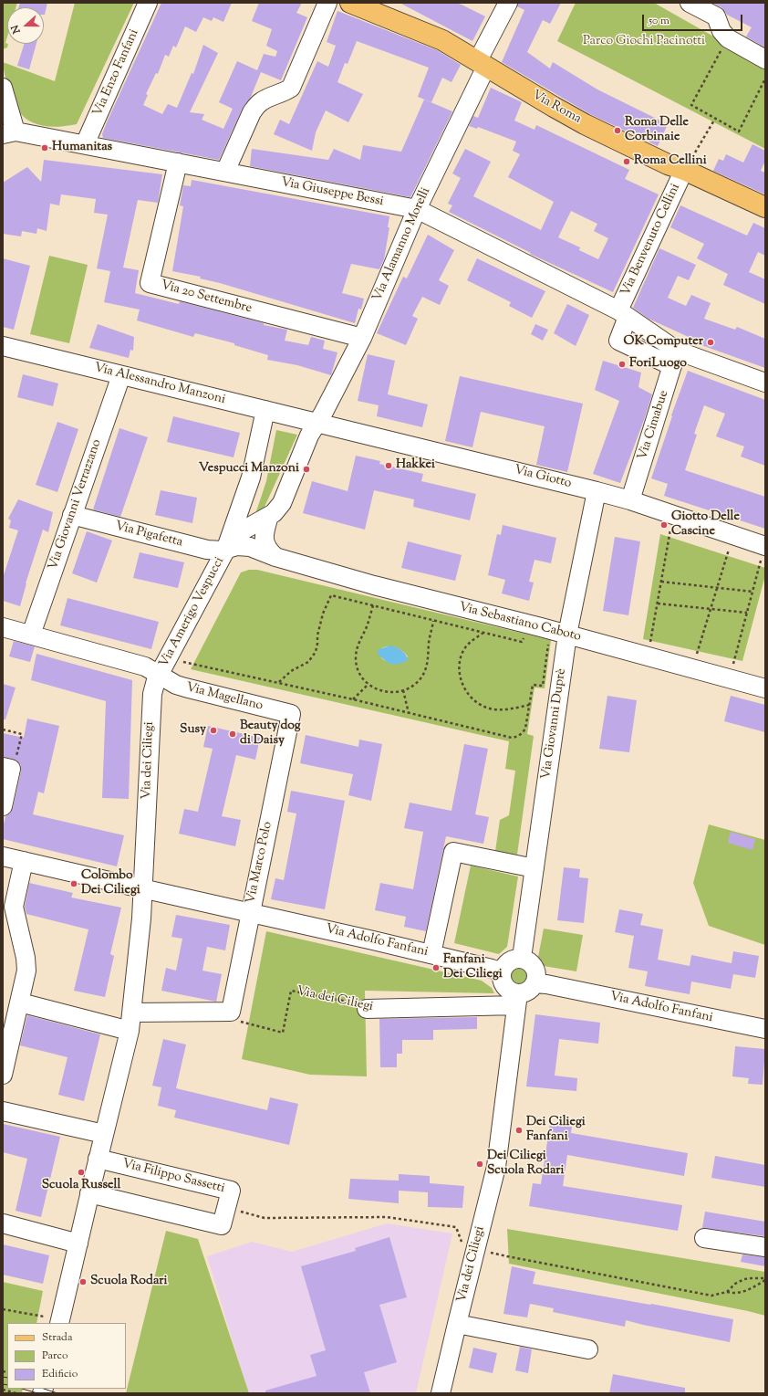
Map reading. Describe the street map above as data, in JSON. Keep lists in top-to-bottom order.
{
  "streets": {
    "main road": ["Via Roma"],
    "street": [
      "Via Enzo Fanfani",
      "Via Giuseppe Bessi",
      "Via Benvenuto Cellini",
      "Via Alamanno Morelli",
      "Via 20 Settembre",
      "Via Alessandro Manzoni",
      "Via Cimabue",
      "Via Giotto",
      "Via Giovanni Verrazzano",
      "Via Pigafetta",
      "Via Amerigo Vespucci",
      "Via Sebastiano Caboto",
      "Via Magellano",
      "Via Giovanni Duprè",
      "Via dei Ciliegi",
      "Via Marco Polo",
      "Via Adolfo Fanfani",
      "Via Filippo Sassetti"
    ]
  },
  "crossings": [
    ["Via Enzo Fanfani", "Via Giuseppe Bessi"],
    ["Via Roma", "Via Benvenuto Cellini"],
    ["Via Roma", "Via Alamanno Morelli"],
    ["Via Giuseppe Bessi", "Via Benvenuto Cellini"],
    ["Via Giuseppe Bessi", "Via Alamanno Morelli"],
    ["Via Giuseppe Bessi", "Via 20 Settembre"],
    ["Via Giuseppe Bessi", "Via Cimabue"],
    ["Via Benvenuto Cellini", "Via Cimabue"],
    ["Via Alamanno Morelli", "Via 20 Settembre"],
    ["Via Alamanno Morelli", "Via Alessandro Manzoni"],
    ["Via Alamanno Morelli", "Via Giotto"],
    ["Via Alamanno Morelli", "Via Amerigo Vespucci"],
    ["Via Alessandro Manzoni", "Via Giotto"],
    ["Via Alessandro Manzoni", "Via Giovanni Verrazzano"],
    ["Via Alessandro Manzoni", "Via Amerigo Vespucci"],
    ["Via Cimabue", "Via Giotto"],
    ["Via Giotto", "Via Amerigo Vespucci"],
    ["Via Giotto", "Via Giovanni Duprè"],
    ["Via Giovanni Verrazzano", "Via Pigafetta"],
    ["Via Pigafetta", "Via Amerigo Vespucci"],
    ["Via Pigafetta", "Via Sebastiano Caboto"],
    ["Via Amerigo Vespucci", "Via Sebastiano Caboto"],
    ["Via Amerigo Vespucci", "Via Magellano"],
    ["Via Amerigo Vespucci", "Via dei Ciliegi"],
    ["Via Sebastiano Caboto", "Via Giovanni Duprè"],
    ["Via Magellano", "Via dei Ciliegi"],
    ["Via Magellano", "Via Marco Polo"],
    ["Via Giovanni Duprè", "Via dei Ciliegi"],
    ["Via Giovanni Duprè", "Via Adolfo Fanfani"],
    ["Via dei Ciliegi", "Via Marco Polo"],
    ["Via dei Ciliegi", "Via Adolfo Fanfani"],
    ["Via Marco Polo", "Via Adolfo Fanfani"]
  ],
  "parks": ["Parco Giochi Pacinotti"],
  "places": [
    "Roma Delle Corbinaie",
    "Humanitas",
    "Roma Cellini",
    "OK Computer",
    "ForiLuogo",
    "Hakkei",
    "Vespucci Manzoni",
    "Giotto Delle Cascine",
    "Susy",
    "Beauty dog di Daisy",
    "Colombo Dei Ciliegi",
    "Fanfani Dei Ciliegi",
    "Dei Ciliegi Fanfani",
    "Dei Ciliegi Scuola Rodari",
    "Scuola Russell",
    "Scuola Rodari"
  ],
  "legend": ["Strada", "Parco", "Edificio"],
  "scale_bar": "50 m",
  "north": "left"
}
